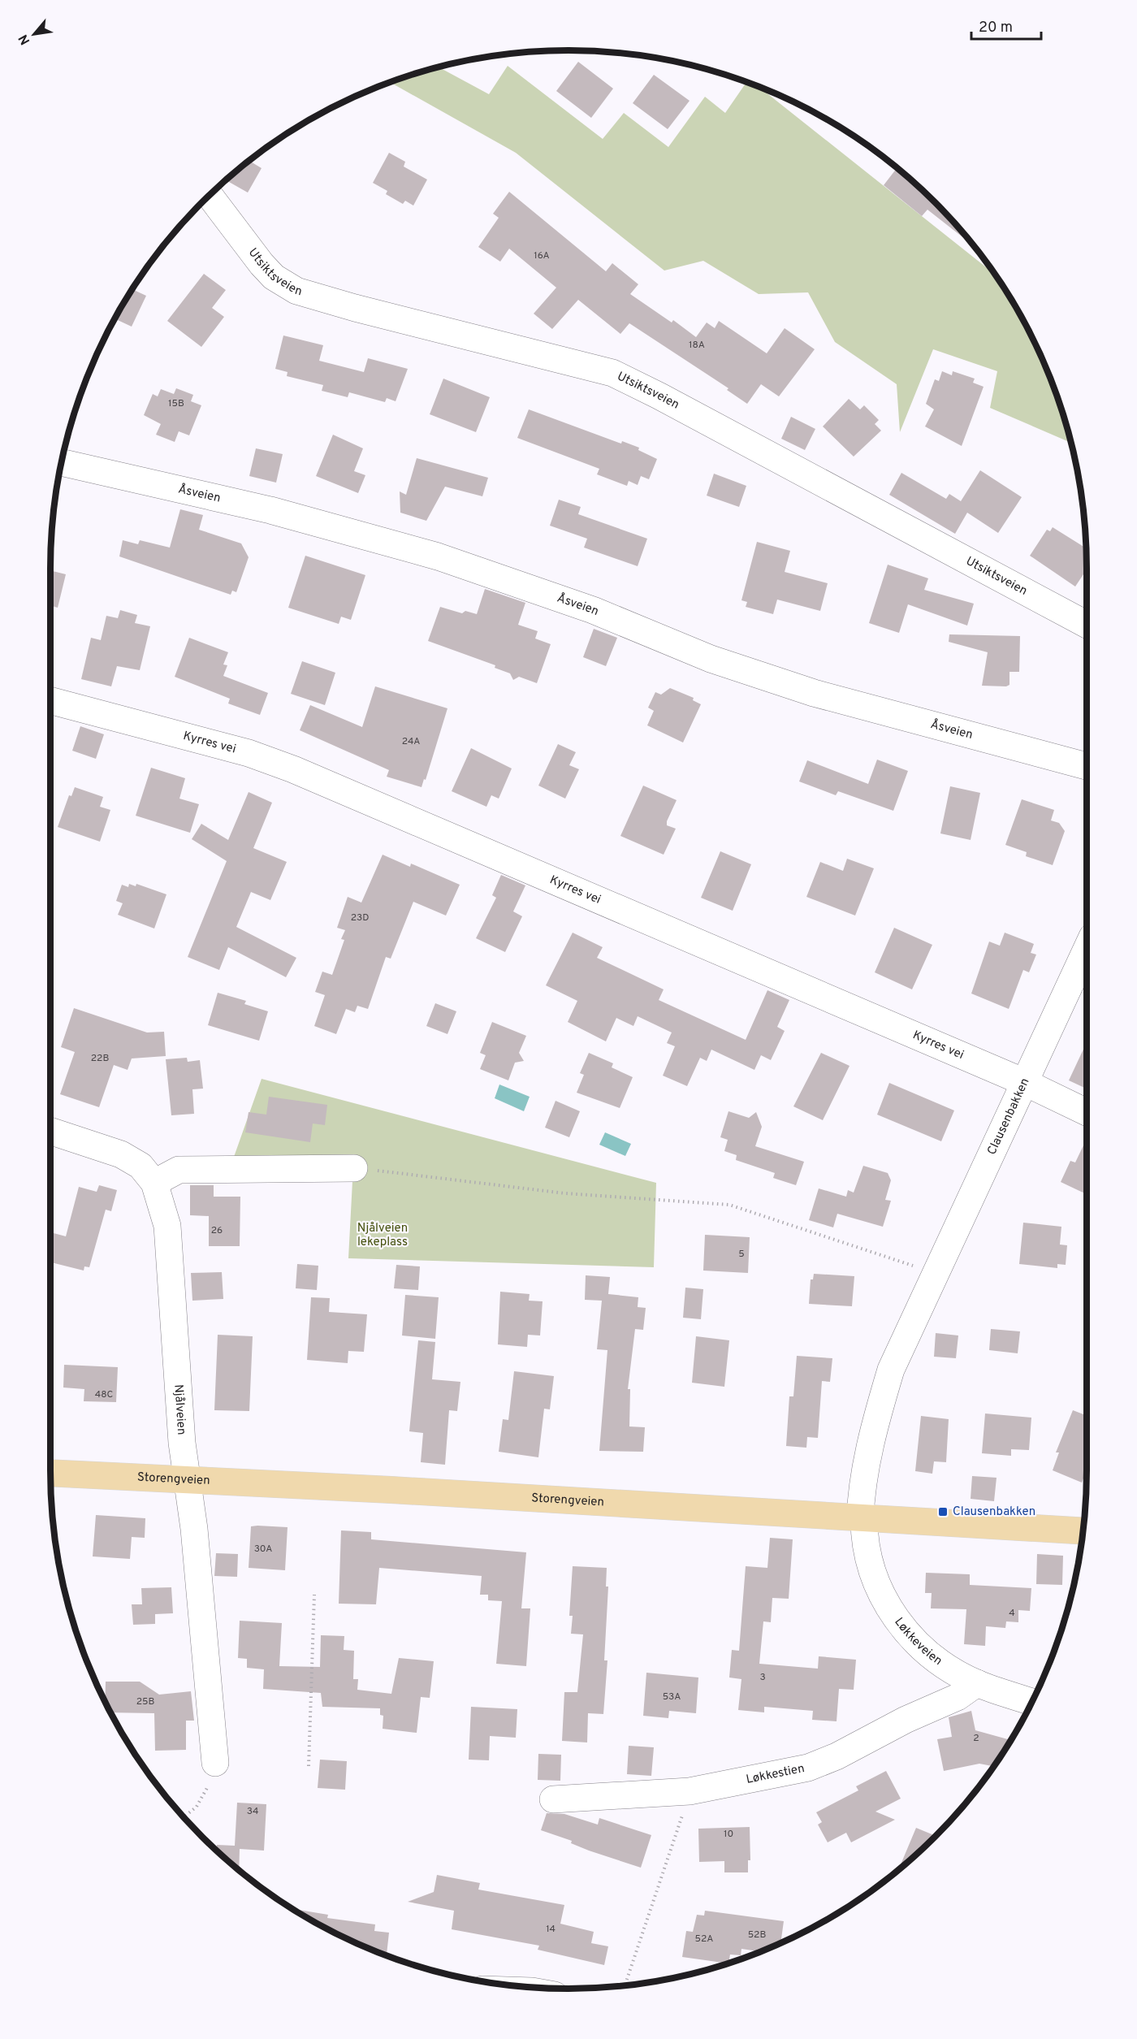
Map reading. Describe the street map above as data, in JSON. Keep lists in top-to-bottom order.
{
  "streets": {
    "main road": ["Storengveien"],
    "street": [
      "Utsiktsveien",
      "Åsveien",
      "Kyrres vei",
      "Clausenbakken",
      "Njålveien",
      "Løkkeveien",
      "Løkkestien"
    ]
  },
  "crossings": [
    ["Kyrres vei", "Clausenbakken"],
    ["Clausenbakken", "Storengveien"],
    ["Clausenbakken", "Løkkeveien"],
    ["Njålveien", "Storengveien"],
    ["Storengveien", "Løkkeveien"],
    ["Løkkeveien", "Løkkestien"]
  ],
  "parks": ["Njålveien lekeplass"],
  "places": {
    "transit": ["Clausenbakken"]
  },
  "house_numbers": [
    "16A",
    "18A",
    "15B",
    "24A",
    "23D",
    "22B",
    "26",
    "5",
    "48C",
    "30A",
    "4",
    "3",
    "53A",
    "25B",
    "2",
    "34",
    "10",
    "14",
    "52B",
    "52A"
  ],
  "scale_bar": "20 m",
  "north": "bottom left"
}
